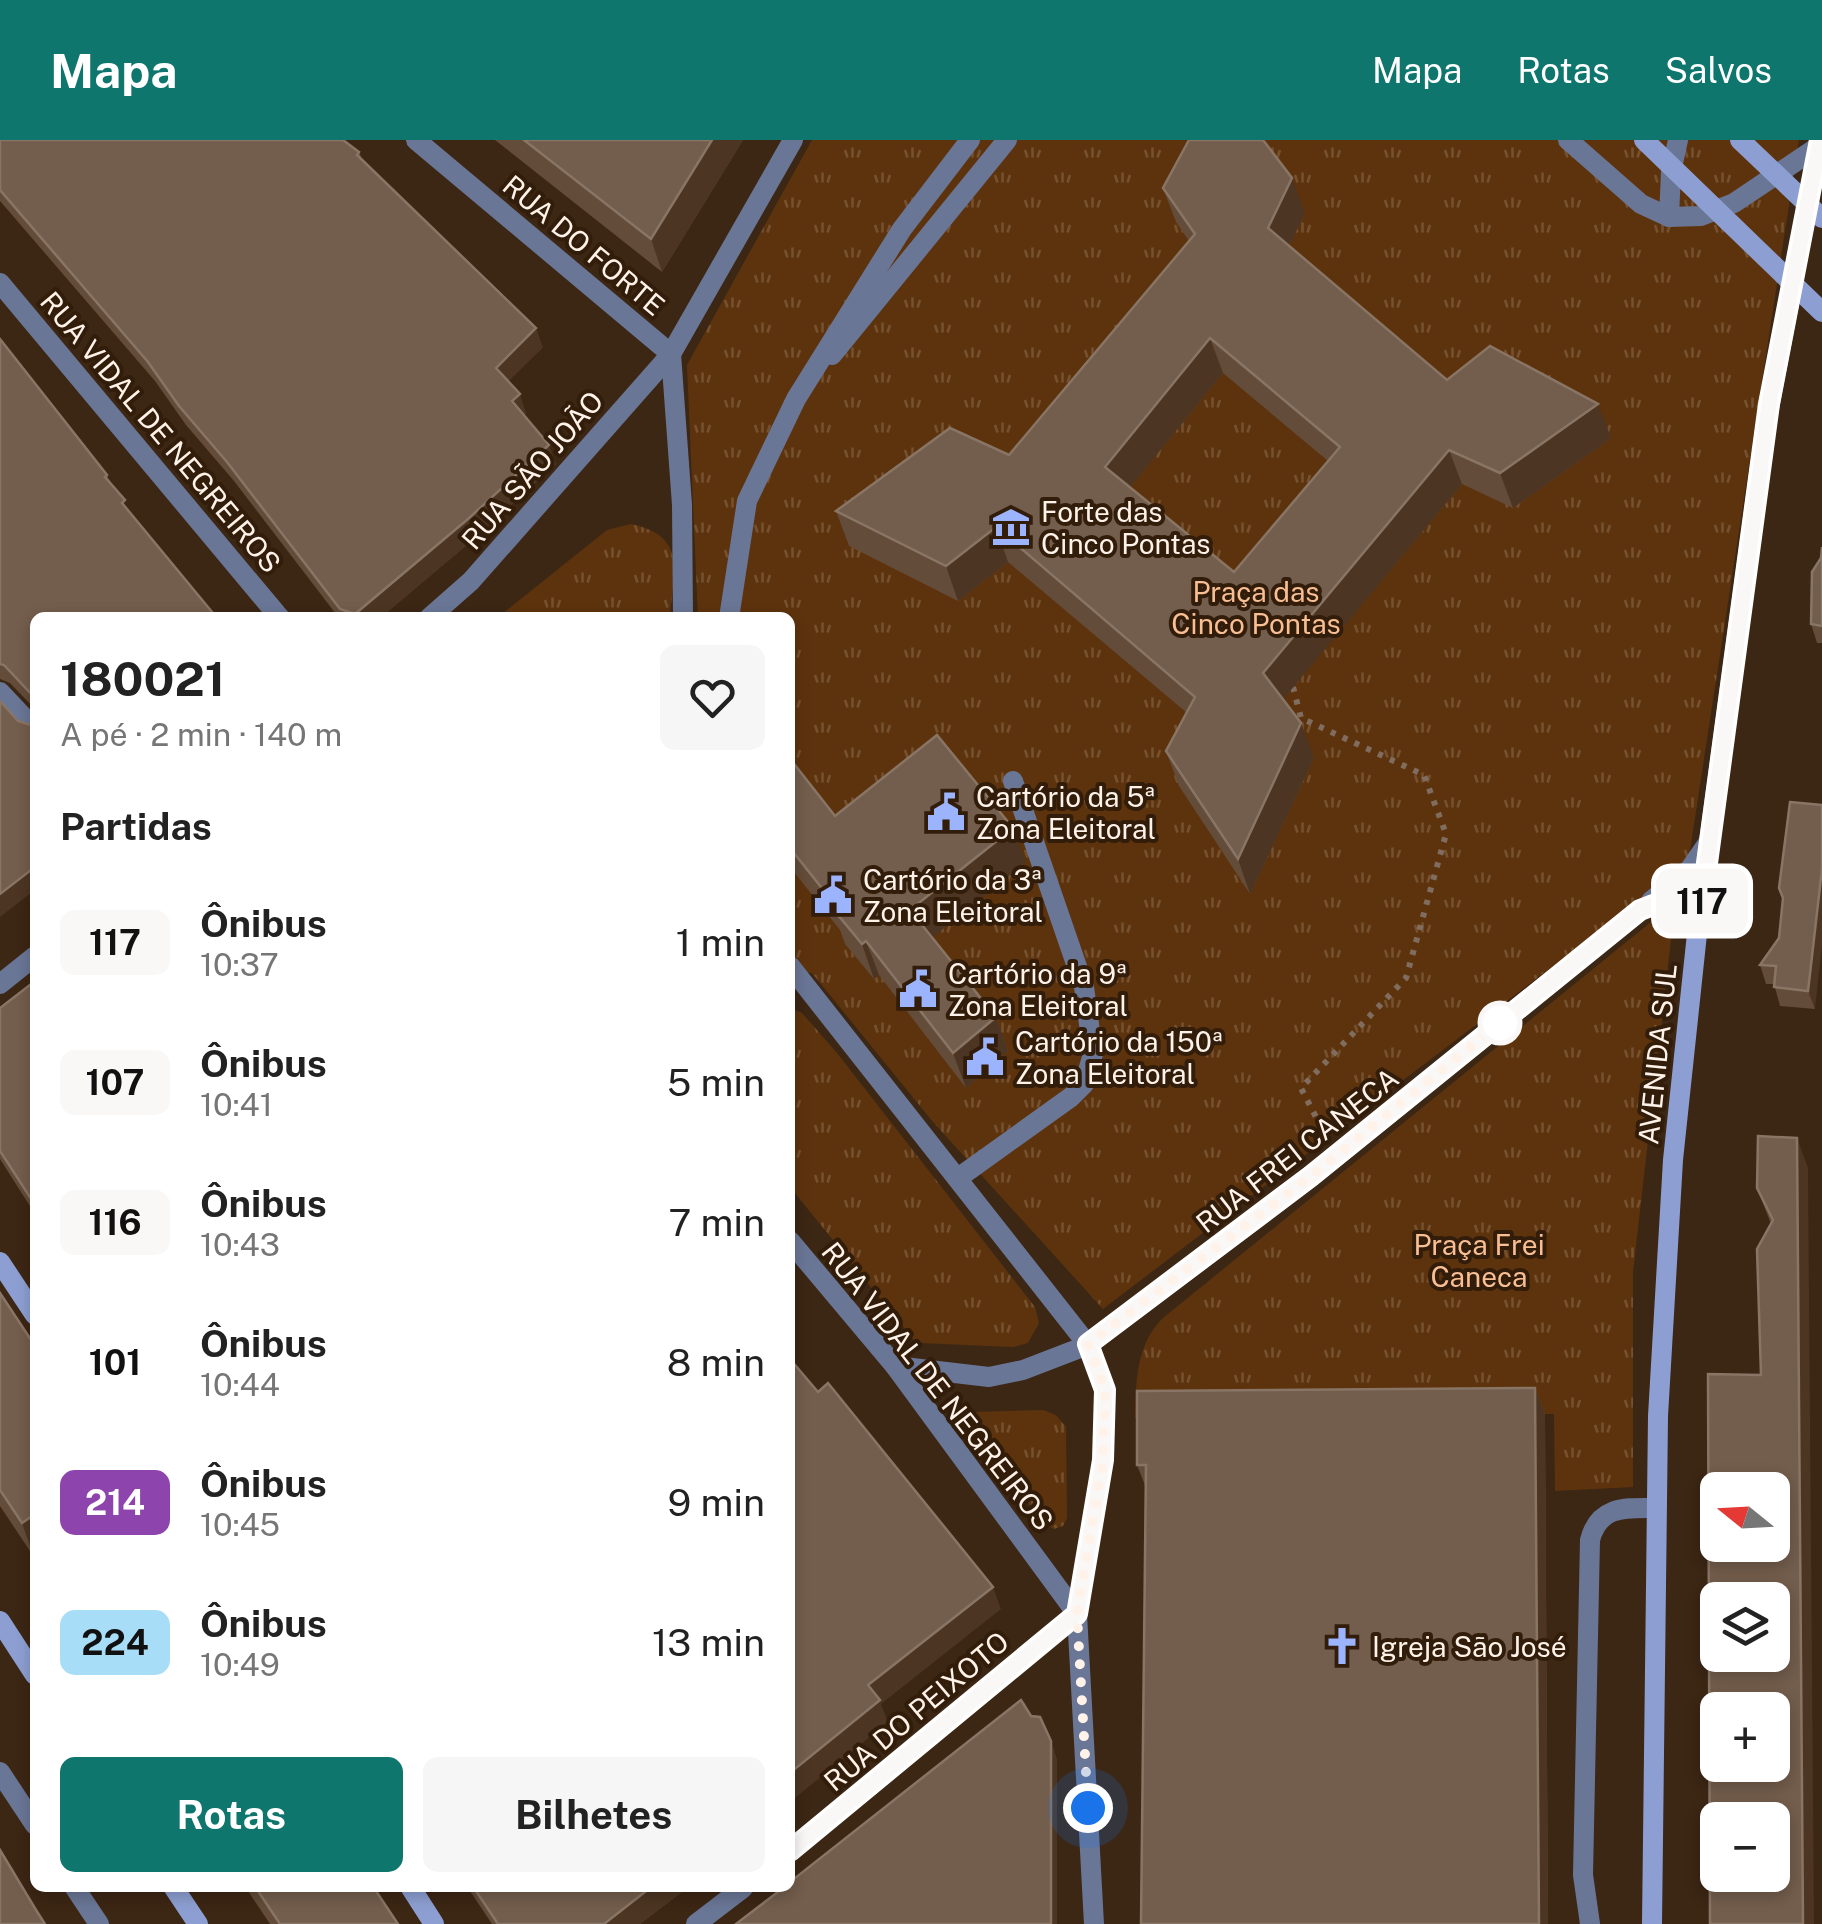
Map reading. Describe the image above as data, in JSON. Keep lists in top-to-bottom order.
{
  "streets": {
    "main road": ["AVENIDA SUL"],
    "street": [
      "RUA DO FORTE",
      "RUA VIDAL DE NEGREIROS",
      "RUA SÃO JOÃO",
      "RUA FREI CANECA",
      "RUA DO PEIXOTO"
    ]
  },
  "crossings": [
    ["RUA DO FORTE", "RUA SÃO JOÃO"],
    ["RUA VIDAL DE NEGREIROS", "RUA FREI CANECA"],
    ["RUA VIDAL DE NEGREIROS", "RUA DO PEIXOTO"],
    ["AVENIDA SUL", "RUA FREI CANECA"]
  ],
  "parks": ["Praça das Cinco Pontas", "Praça Frei Caneca"],
  "places": {
    "museum": ["Forte das Cinco Pontas"],
    "public building": [
      "Cartório da 5ª Zona Eleitoral",
      "Cartório da 3ª Zona Eleitoral",
      "Cartório da 9ª Zona Eleitoral",
      "Cartório da 150ª Zona Eleitoral"
    ],
    "church": ["Igreja São José"]
  },
  "lines": ["bus line 117"],
  "north": "left",
  "page": {
    "header": "Mapa",
    "nav": ["Mapa", "Rotas", "Salvos"],
    "on_map": "117",
    "heading": [
      ["180021", "A pé · 2 min · 140 m"],
      "Partidas"
    ],
    "list": [
      {
        "mark": "117",
        "name": "Ônibus",
        "note": "10:37",
        "value": "1 min"
      },
      {
        "mark": "107",
        "name": "Ônibus",
        "note": "10:41",
        "value": "5 min"
      },
      {
        "mark": "116",
        "name": "Ônibus",
        "note": "10:43",
        "value": "7 min"
      },
      {
        "mark": "101",
        "name": "Ônibus",
        "note": "10:44",
        "value": "8 min"
      },
      {
        "mark": "214",
        "name": "Ônibus",
        "note": "10:45",
        "value": "9 min"
      },
      {
        "mark": "224",
        "name": "Ônibus",
        "note": "10:49",
        "value": "13 min"
      }
    ],
    "map_buttons": ["+", "−"],
    "buttons": ["Rotas", "Bilhetes"]
  }
}
